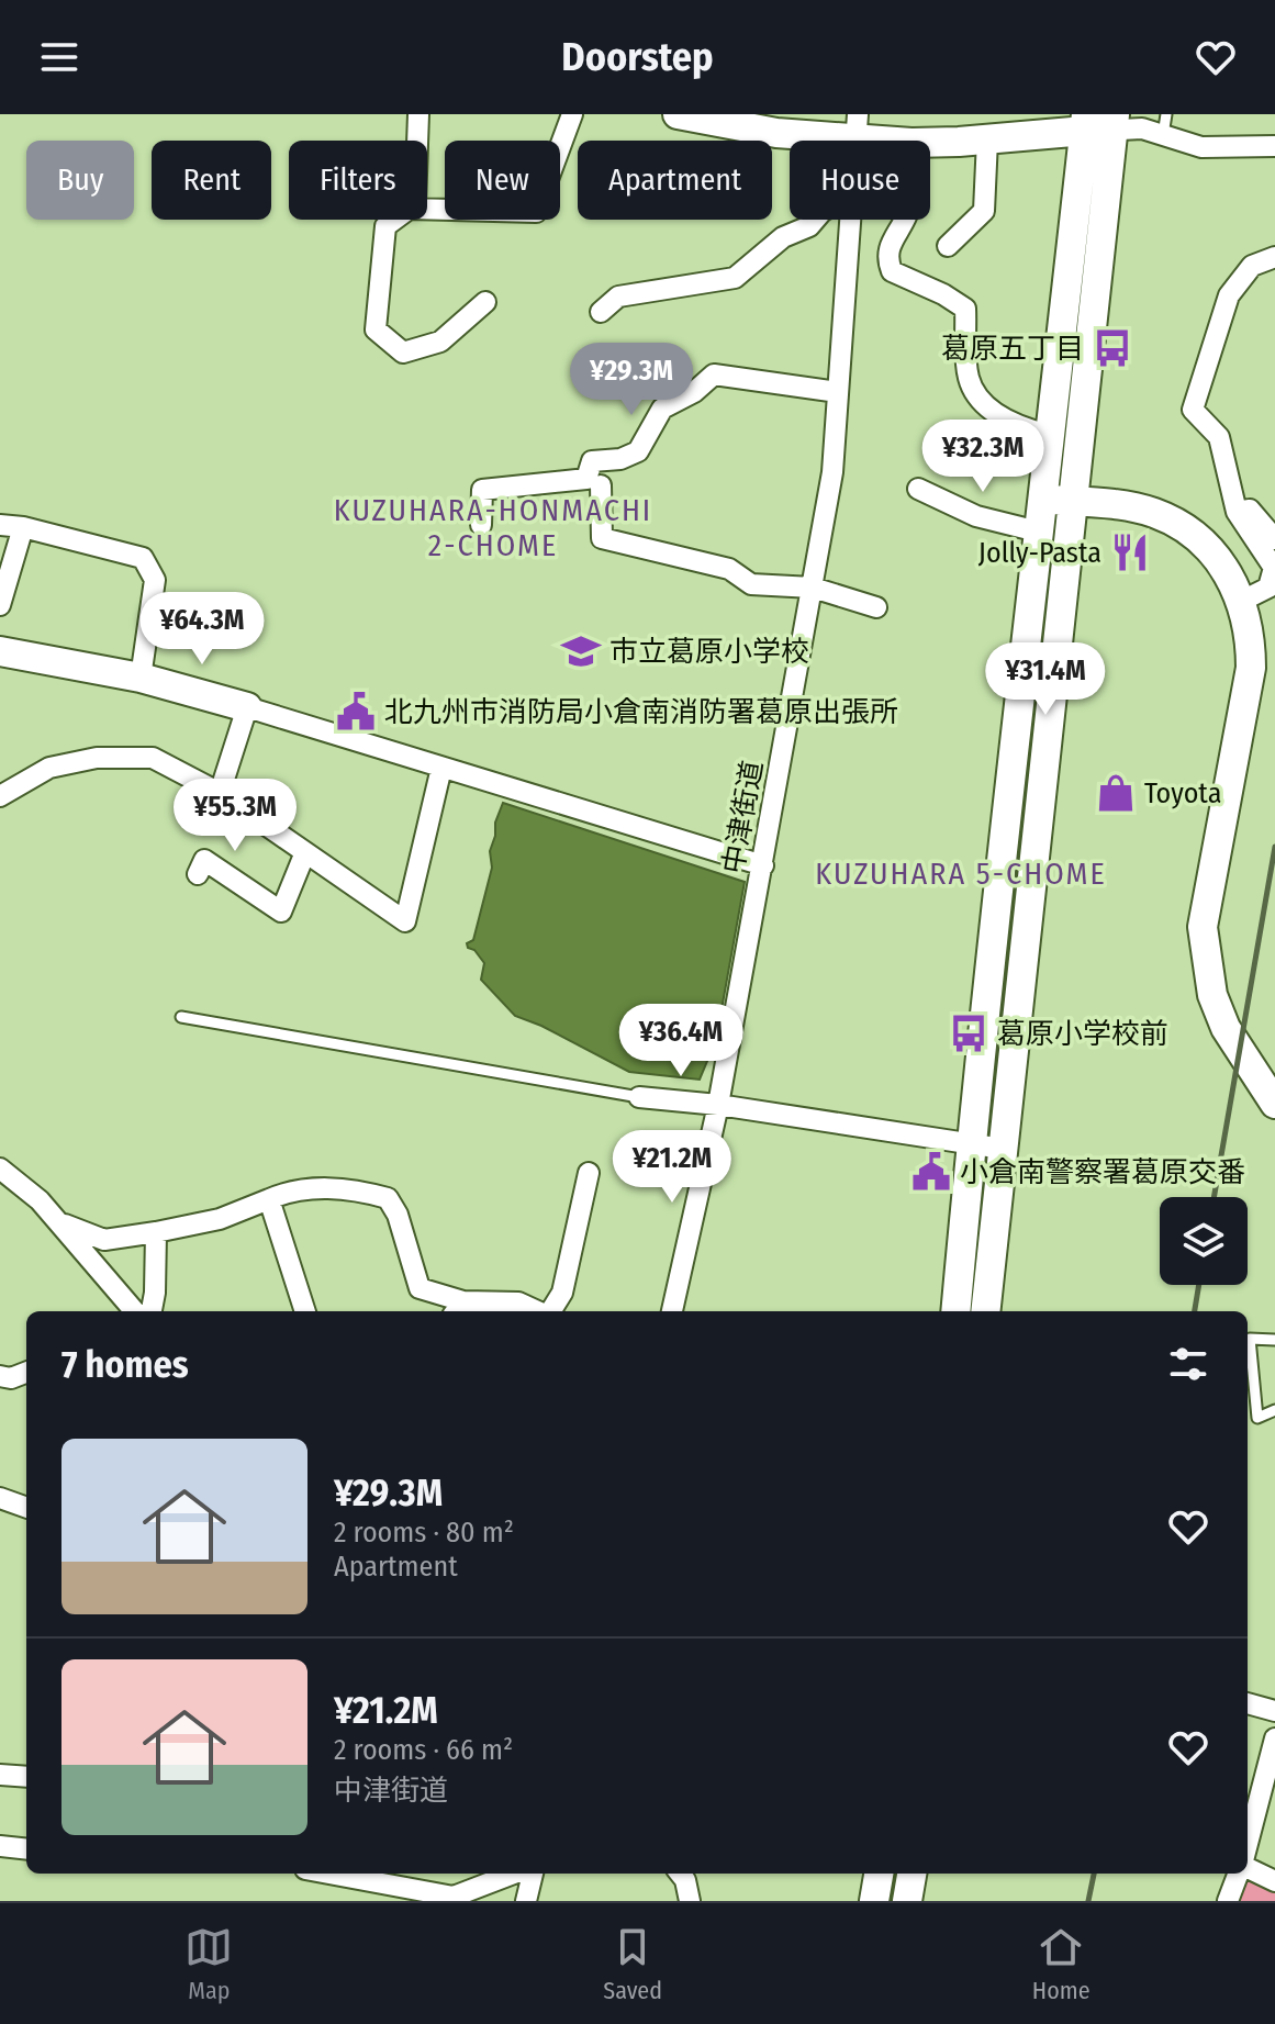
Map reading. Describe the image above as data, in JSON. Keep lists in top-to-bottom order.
{
  "streets": {
    "street": ["中津街道"]
  },
  "districts": ["KUZUHARA-HONMACHI 2-CHOME", "KUZUHARA 5-CHOME"],
  "places": {
    "bus stop": ["葛原五丁目", "葛原小学校前"],
    "restaurant": ["Jolly-Pasta"],
    "school or university": ["市立葛原小学校"],
    "public building": ["北九州市消防局小倉南消防署葛原出張所", "小倉南警察署葛原交番"],
    "shop": ["Toyota"]
  },
  "page": {
    "header": "Doorstep",
    "chip": [
      "Buy",
      "Rent",
      "Filters",
      "New",
      "Apartment",
      "House"
    ],
    "price": [
      "¥29.3M",
      "¥32.3M",
      "¥64.3M",
      "¥31.4M",
      "¥55.3M",
      "¥36.4M",
      "¥21.2M"
    ],
    "heading": "7 homes",
    "list": [
      {
        "name": "¥29.3M",
        "note": "2 rooms · 80 m² · Apartment"
      },
      {
        "name": "¥21.2M",
        "note": "2 rooms · 66 m² · 中津街道"
      }
    ],
    "tabs": ["Map", "Saved", "Home"]
  }
}
